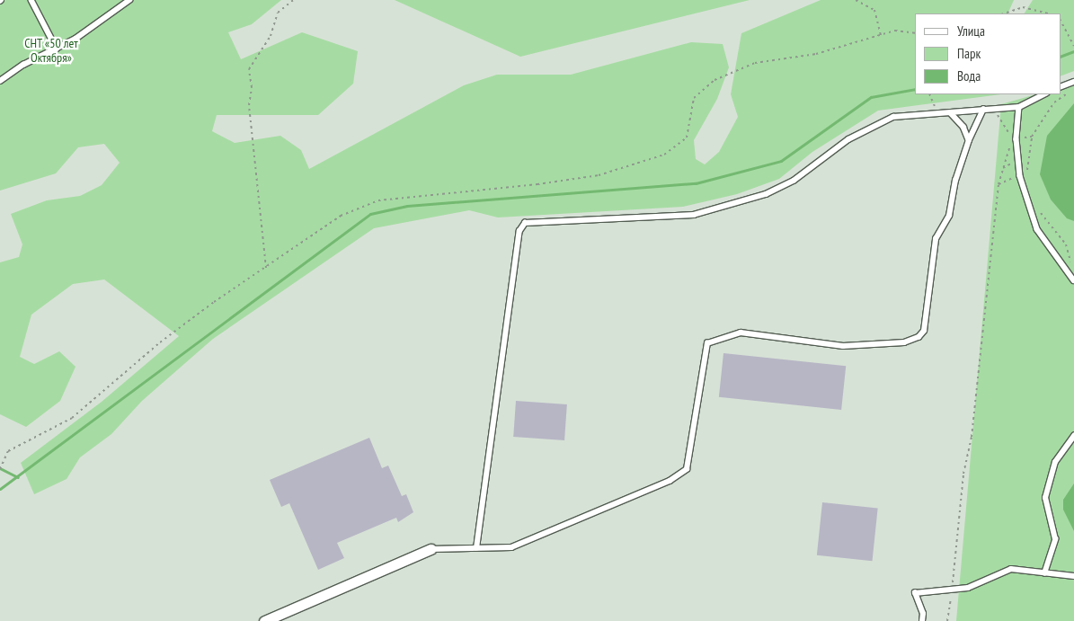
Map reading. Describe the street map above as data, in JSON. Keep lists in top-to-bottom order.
{
  "parks": ["СНТ «50 лет Октября»"],
  "legend": ["Улица", "Парк", "Вода"]
}
